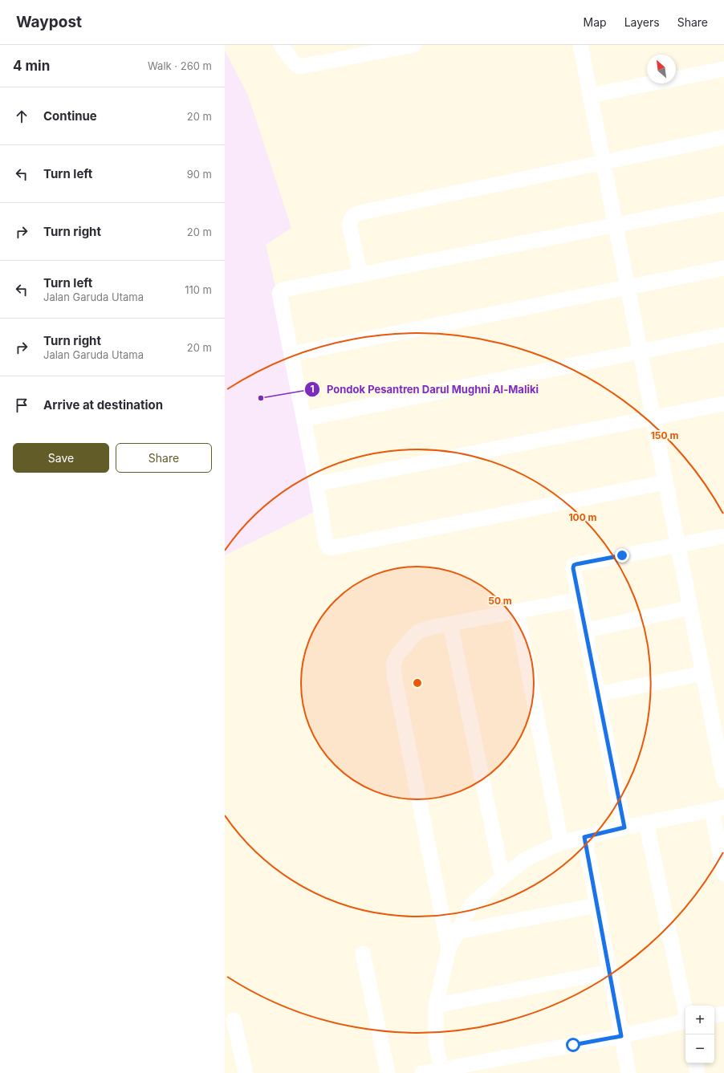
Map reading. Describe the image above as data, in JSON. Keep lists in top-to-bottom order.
{
  "places": ["Pondok Pesantren Darul Mughni Al-Maliki"],
  "north": "top left",
  "page": {
    "header": "Waypost",
    "nav": ["Map", "Layers", "Share"],
    "heading": ["4 min", "Walk · 260 m"],
    "list": [
      ["Continue", "20 m"],
      ["Turn left", "90 m"],
      ["Turn right", "20 m"],
      ["Turn left", "Jalan Garuda Utama", "110 m"],
      ["Turn right", "Jalan Garuda Utama", "20 m"],
      "Arrive at destination"
    ],
    "buttons": ["Save", "Share"],
    "map_buttons": ["+", "−"]
  },
  "rings": ["150 m", "100 m", "50 m"]
}
